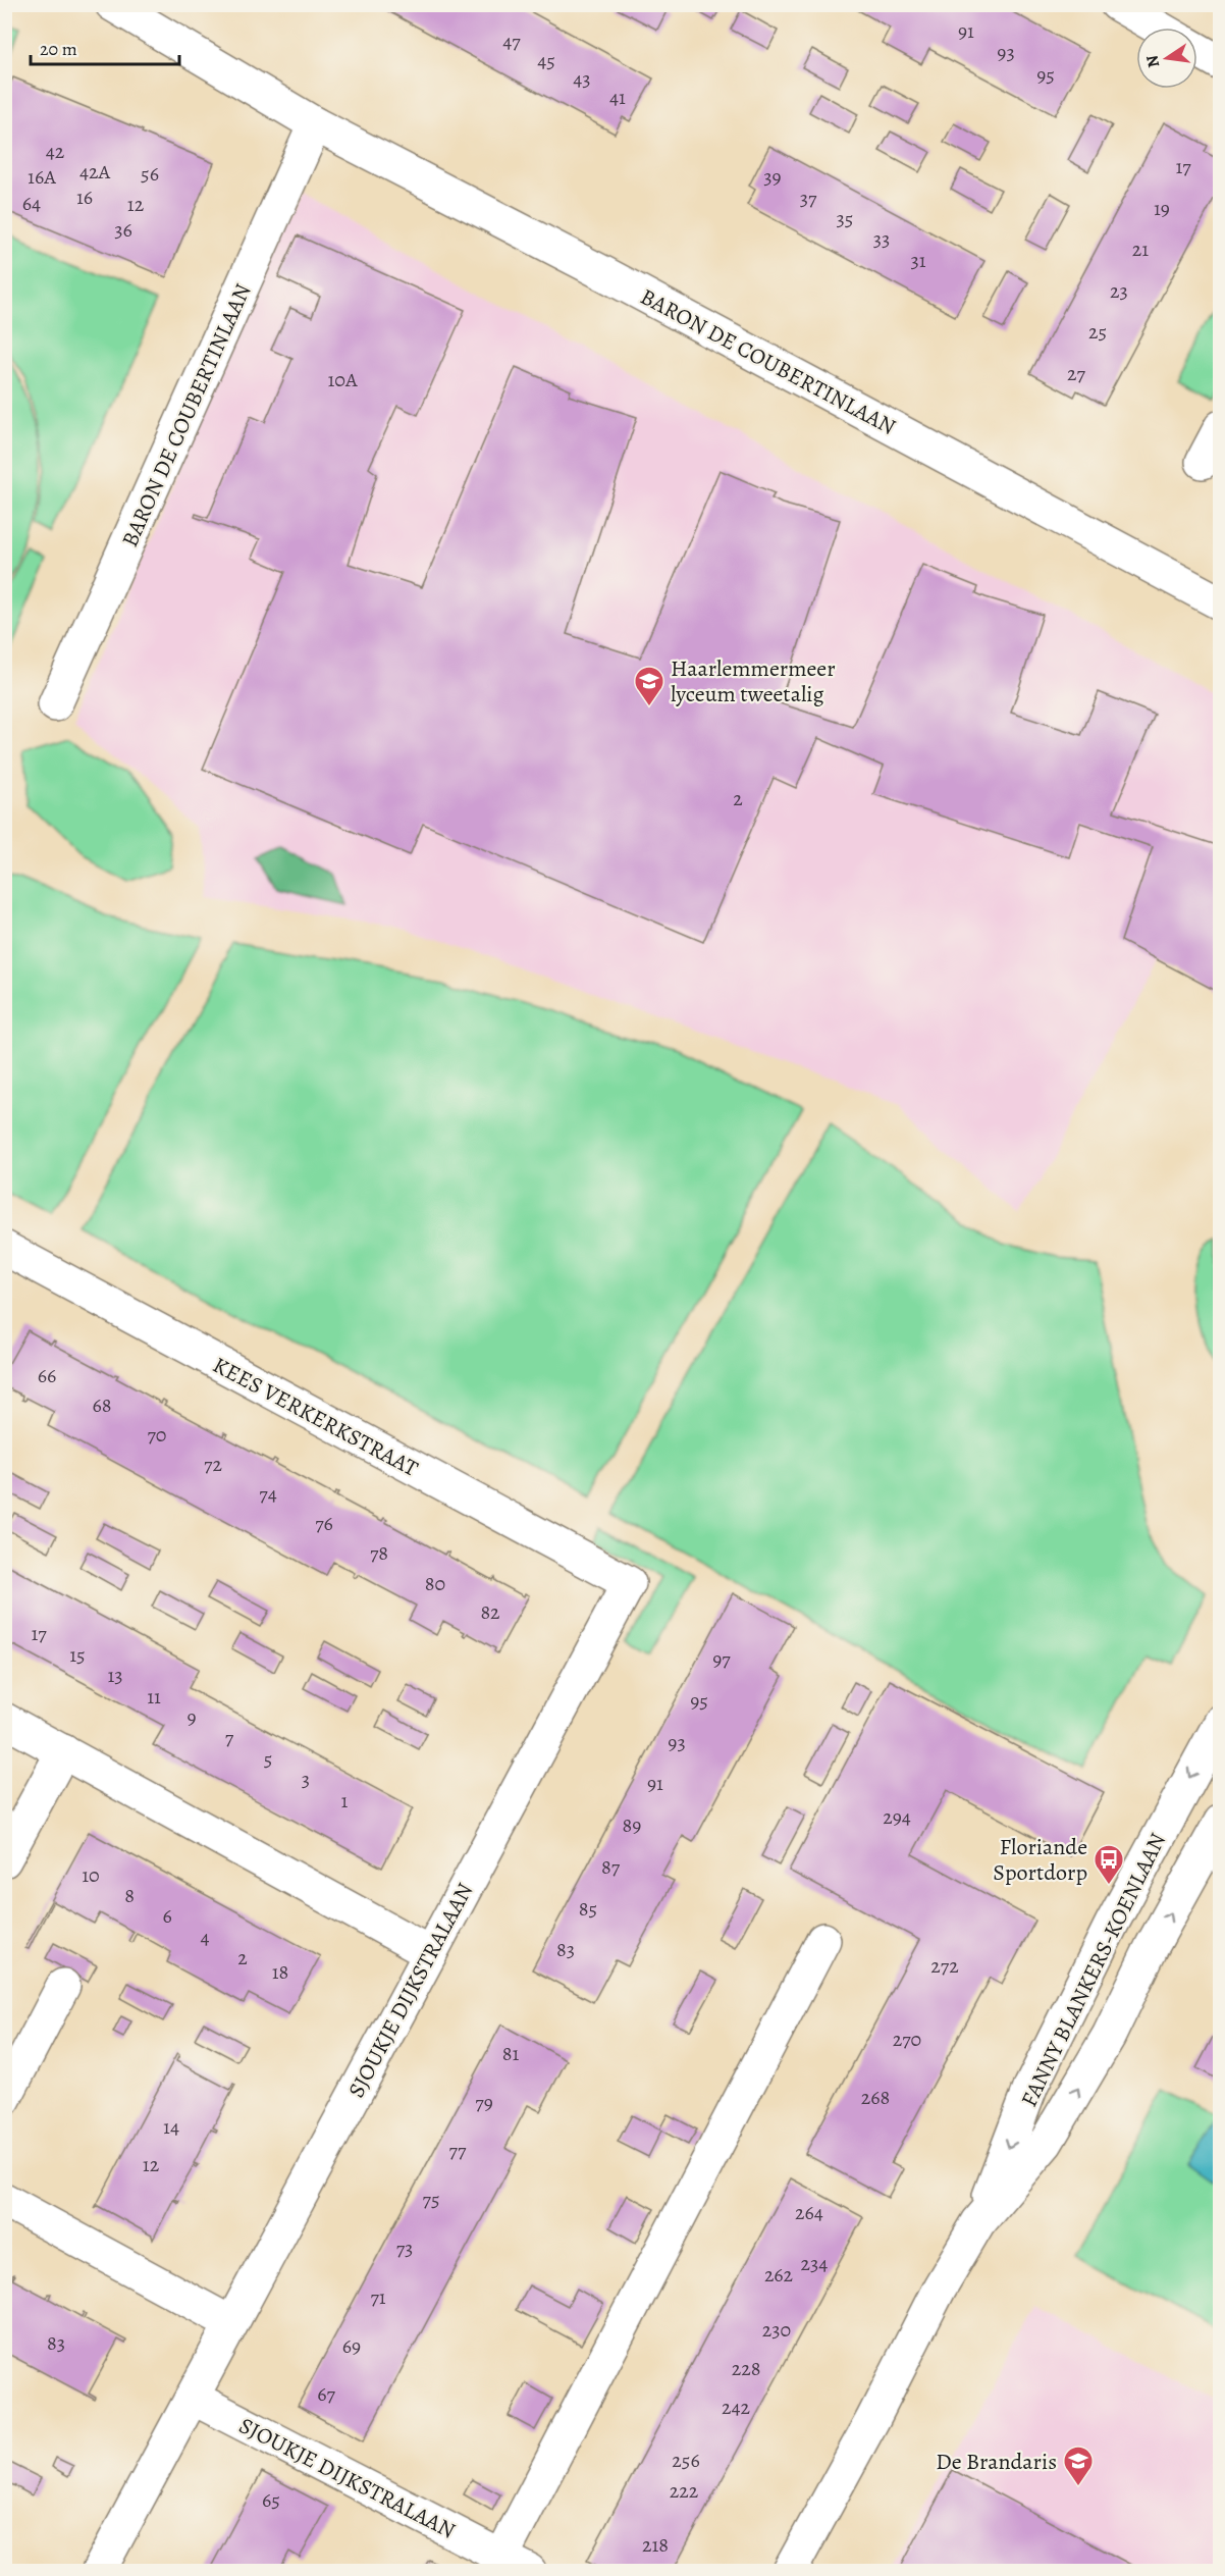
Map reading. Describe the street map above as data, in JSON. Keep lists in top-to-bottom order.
{
  "streets": {
    "street": [
      "BARON DE COUBERTINLAAN",
      "KEES VERKERKSTRAAT",
      "FANNY BLANKERS-KOENLAAN",
      "SJOUKJE DIJKSTRALAAN"
    ]
  },
  "crossings": [
    ["KEES VERKERKSTRAAT", "SJOUKJE DIJKSTRALAAN"]
  ],
  "places": {
    "school or university": ["Haarlemmermeer lyceum tweetalig", "De Brandaris"],
    "bus stop": ["Floriande Sportdorp"]
  },
  "house_numbers": [
    "91",
    "47",
    "93",
    "45",
    "95",
    "43",
    "41",
    "42",
    "17",
    "42A",
    "56",
    "16A",
    "39",
    "16",
    "37",
    "64",
    "12",
    "19",
    "35",
    "36",
    "33",
    "21",
    "31",
    "23",
    "25",
    "27",
    "10A",
    "2",
    "66",
    "68",
    "70",
    "72",
    "74",
    "76",
    "78",
    "80",
    "82",
    "17",
    "15",
    "97",
    "13",
    "11",
    "95",
    "9",
    "7",
    "93",
    "5",
    "3",
    "91",
    "1",
    "294",
    "89",
    "87",
    "10",
    "8",
    "85",
    "6",
    "4",
    "83",
    "2",
    "272",
    "18",
    "270",
    "81",
    "268",
    "79",
    "14",
    "77",
    "12",
    "75",
    "264",
    "73",
    "234",
    "262",
    "71",
    "230",
    "83",
    "69",
    "228",
    "67",
    "242",
    "256",
    "222",
    "65",
    "218"
  ],
  "scale_bar": "20 m",
  "north": "left"
}
